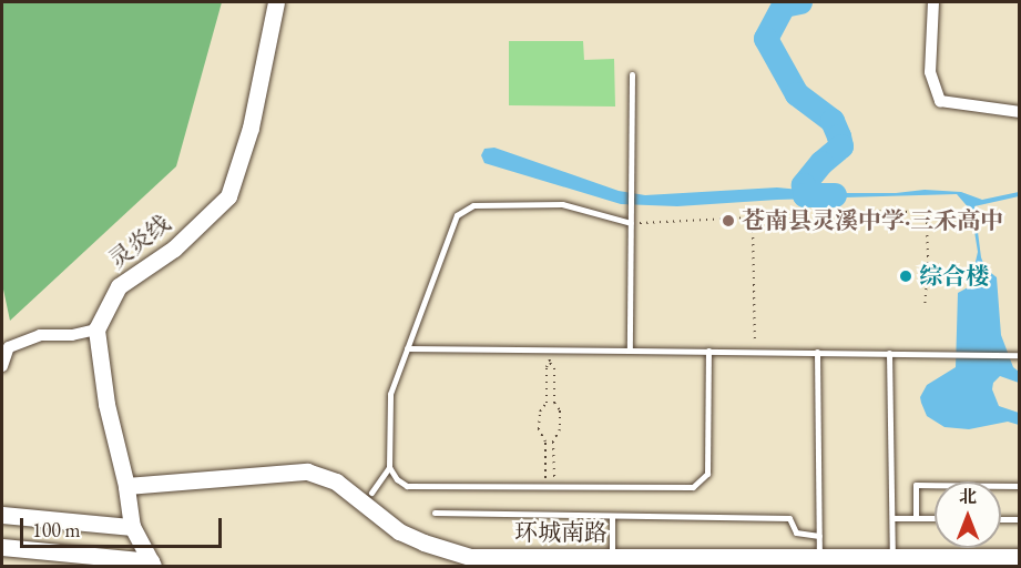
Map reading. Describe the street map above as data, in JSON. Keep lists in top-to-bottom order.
{
  "streets": {
    "main road": ["灵炎线", "环城南路"]
  },
  "places": ["苍南县灵溪中学·三禾高中", "综合楼"],
  "scale_bar": "100 m",
  "north": "top"
}
